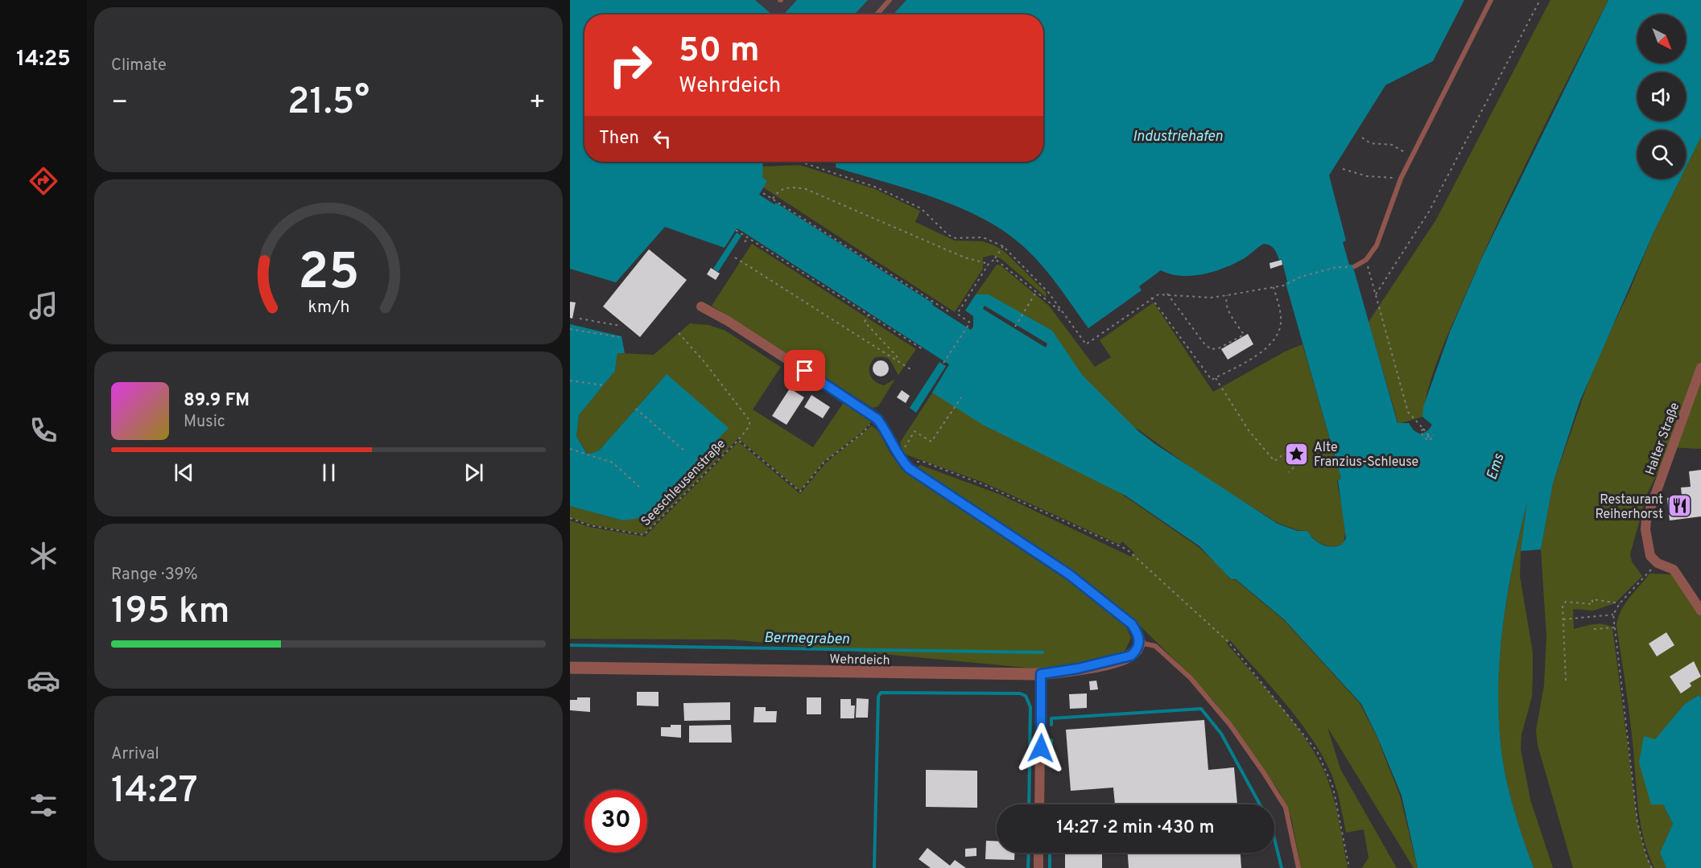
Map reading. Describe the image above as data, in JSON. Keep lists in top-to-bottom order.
{
  "streets": {
    "street": ["Halter Straße", "Wehrdeich"],
    "path": ["Seeschleusenstraße"]
  },
  "water": ["Industriehafen", "Ems", "Bermegraben"],
  "places": {
    "place": ["Alte Franzius-Schleuse"],
    "restaurant": ["Restaurant Reiherhorst"]
  },
  "north": "bottom right",
  "page": {
    "tabs": "14:25",
    "tile": [
      "Climate",
      ["Range · 39%", "195 km"],
      ["Arrival", "14:27"]
    ],
    "turn": ["50 m", "Wehrdeich"],
    "heat": ["−", "21.5°", "+"],
    "then": "Then",
    "song": ["89.9 FM", "Music"],
    "limit": "30",
    "trip": "14:27 · 2 min · 430 m",
    "gauge": ["25", "km/h"]
  }
}
